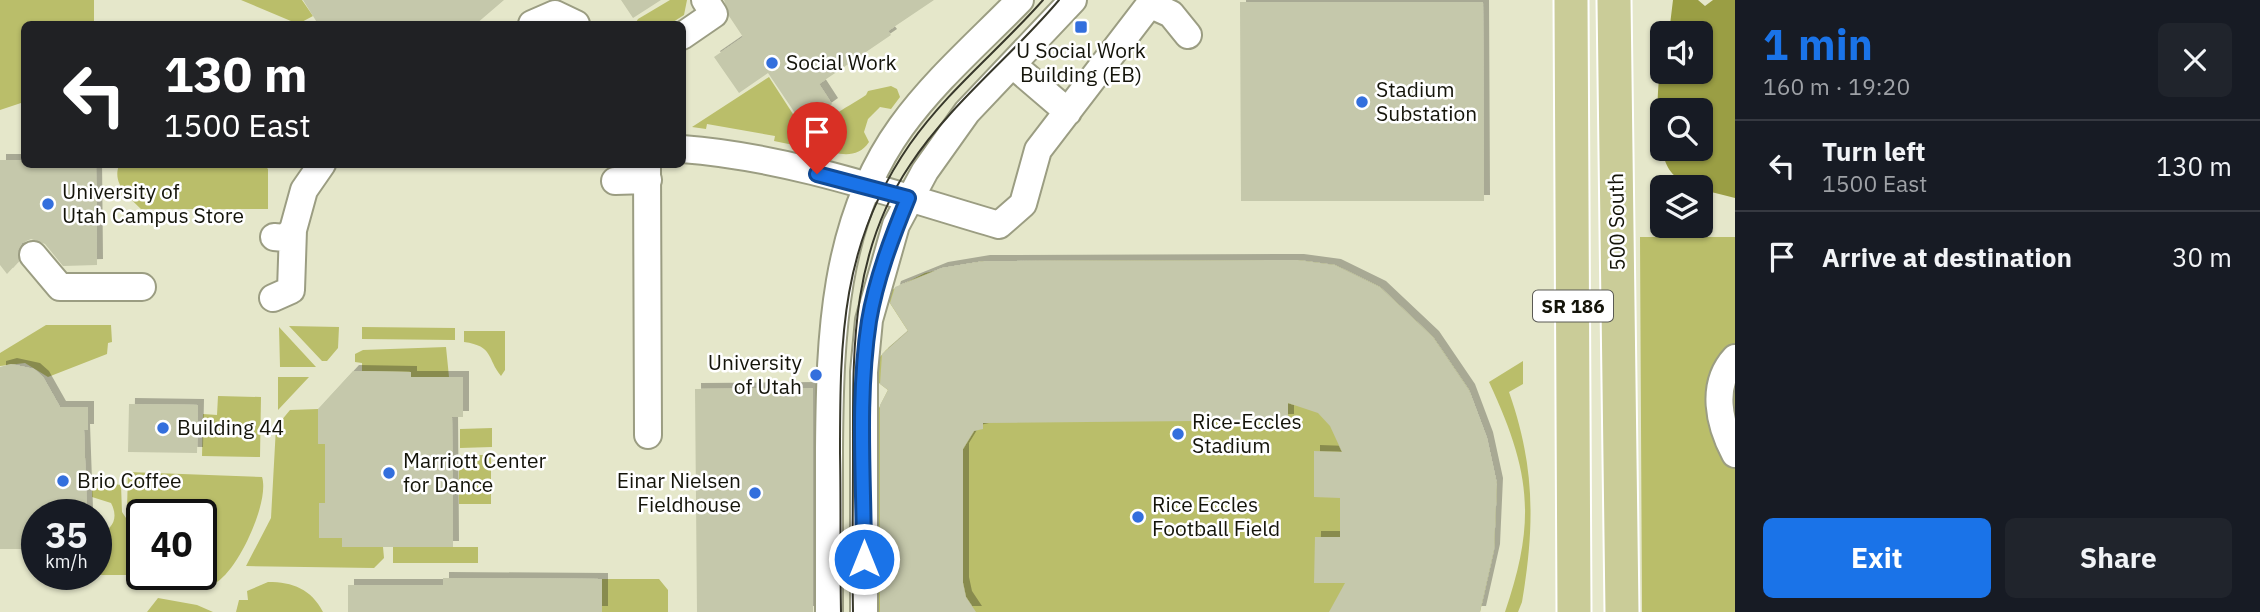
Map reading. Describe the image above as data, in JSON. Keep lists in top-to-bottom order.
{
  "streets": {
    "main road": ["500 South", "SR 186"]
  },
  "places": {
    "transit": ["U Social Work Building (EB)"],
    "other": [
      "Social Work",
      "Stadium Substation",
      "University of Utah Campus Store",
      "University of Utah",
      "Building 44",
      "Rice-Eccles Stadium",
      "Marriott Center for Dance",
      "Brio Coffee",
      "Einar Nielsen Fieldhouse",
      "Rice Eccles Football Field"
    ]
  },
  "page": {
    "heading": ["1 min", "160 m · 19:20"],
    "turn": ["130 m", "1500 East"],
    "list": [
      {
        "name": "Turn left",
        "note": "1500 East",
        "value": "130 m"
      },
      {
        "name": "Arrive at destination",
        "value": "30 m"
      }
    ],
    "speed": "35 km/h",
    "limit": "40",
    "buttons": ["Exit", "Share"]
  }
}
